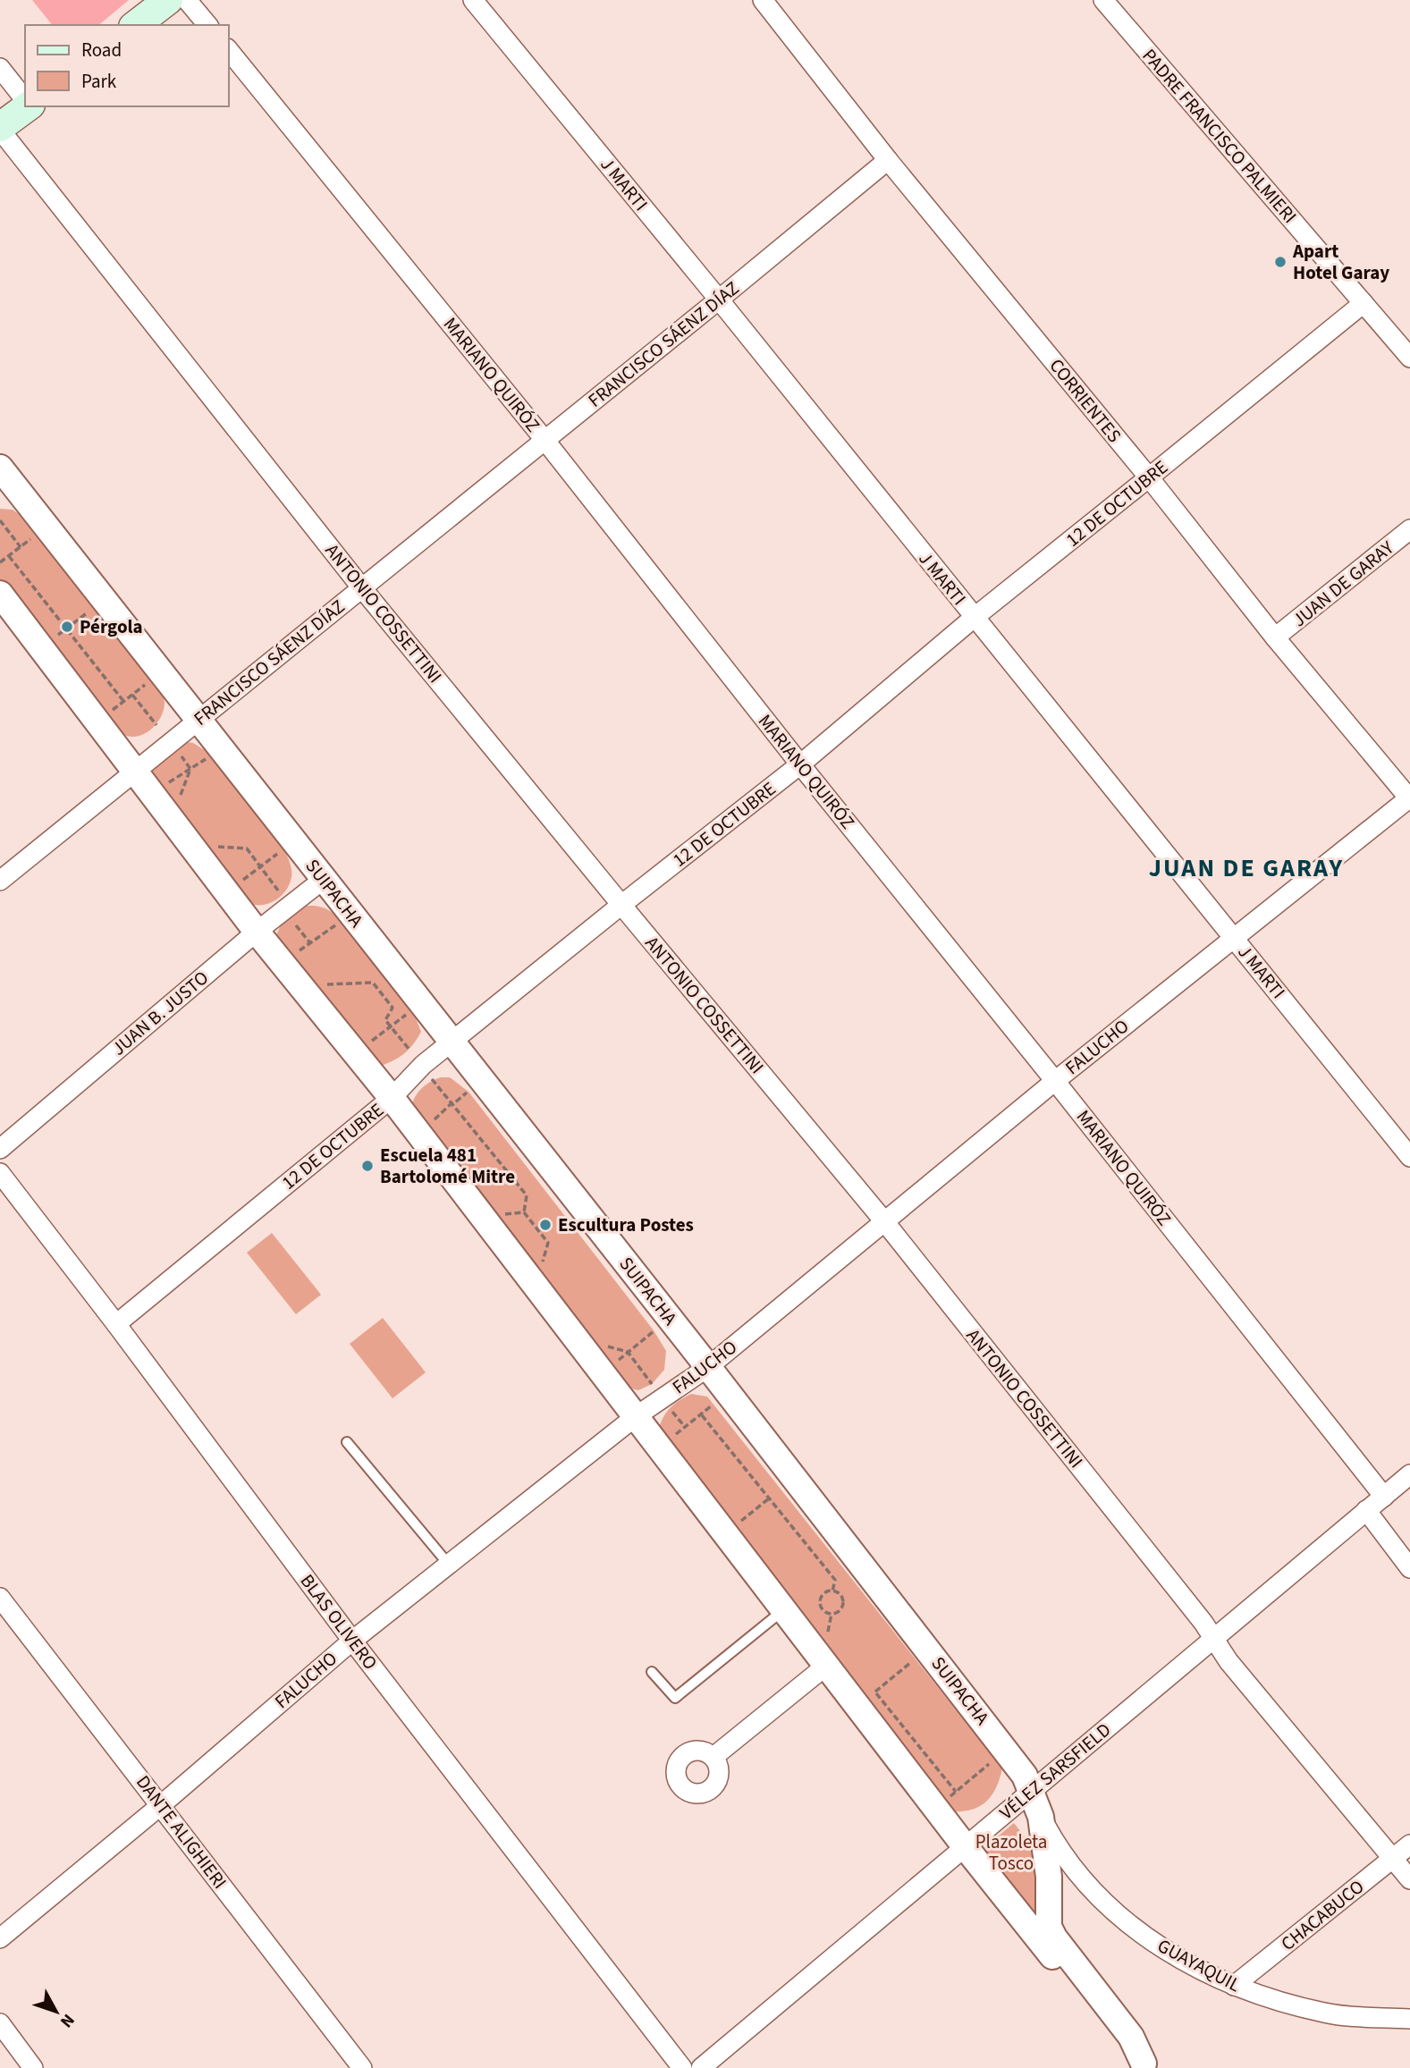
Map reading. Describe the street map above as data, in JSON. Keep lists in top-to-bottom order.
{
  "streets": {
    "street": [
      "PADRE FRANCISCO PALMIERI",
      "J MARTI",
      "FRANCISCO SÁENZ DÍAZ",
      "MARIANO QUIRÓZ",
      "CORRIENTES",
      "12 DE OCTUBRE",
      "JUAN DE GARAY",
      "ANTONIO COSSETTINI",
      "SUIPACHA",
      "JUAN B. JUSTO",
      "FALUCHO",
      "BLAS OLIVERO",
      "VÉLEZ SARSFIELD",
      "DANTE ALIGHIERI",
      "CHACABUCO",
      "GUAYAQUIL"
    ]
  },
  "crossings": [
    ["PADRE FRANCISCO PALMIERI", "12 DE OCTUBRE"],
    ["J MARTI", "FRANCISCO SÁENZ DÍAZ"],
    ["J MARTI", "12 DE OCTUBRE"],
    ["J MARTI", "FALUCHO"],
    ["FRANCISCO SÁENZ DÍAZ", "MARIANO QUIRÓZ"],
    ["FRANCISCO SÁENZ DÍAZ", "CORRIENTES"],
    ["FRANCISCO SÁENZ DÍAZ", "ANTONIO COSSETTINI"],
    ["FRANCISCO SÁENZ DÍAZ", "SUIPACHA"],
    ["MARIANO QUIRÓZ", "12 DE OCTUBRE"],
    ["MARIANO QUIRÓZ", "FALUCHO"],
    ["MARIANO QUIRÓZ", "VÉLEZ SARSFIELD"],
    ["CORRIENTES", "12 DE OCTUBRE"],
    ["CORRIENTES", "JUAN DE GARAY"],
    ["CORRIENTES", "FALUCHO"],
    ["12 DE OCTUBRE", "ANTONIO COSSETTINI"],
    ["12 DE OCTUBRE", "SUIPACHA"],
    ["12 DE OCTUBRE", "BLAS OLIVERO"],
    ["ANTONIO COSSETTINI", "FALUCHO"],
    ["ANTONIO COSSETTINI", "VÉLEZ SARSFIELD"],
    ["ANTONIO COSSETTINI", "CHACABUCO"],
    ["SUIPACHA", "JUAN B. JUSTO"],
    ["SUIPACHA", "FALUCHO"],
    ["SUIPACHA", "VÉLEZ SARSFIELD"],
    ["SUIPACHA", "GUAYAQUIL"],
    ["FALUCHO", "BLAS OLIVERO"],
    ["FALUCHO", "DANTE ALIGHIERI"],
    ["CHACABUCO", "GUAYAQUIL"]
  ],
  "districts": ["JUAN DE GARAY"],
  "parks": ["Plazoleta Tosco"],
  "places": [
    "Apart Hotel Garay",
    "Pérgola",
    "Escuela 481 Bartolomé Mitre",
    "Escultura Postes"
  ],
  "legend": ["Road", "Park"],
  "north": "bottom right"
}
